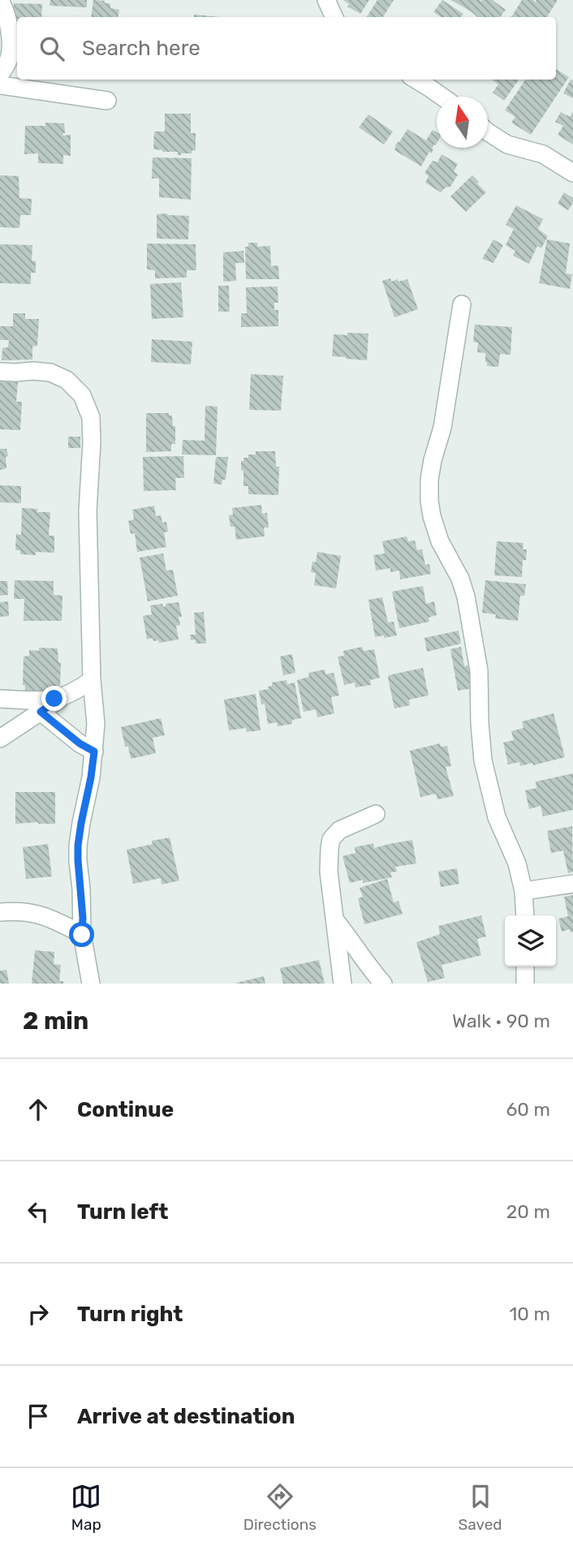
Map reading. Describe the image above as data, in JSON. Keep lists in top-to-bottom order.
{
  "north": "top",
  "page": {
    "search": "Search here",
    "heading": ["2 min", "Walk · 90 m"],
    "list": [
      ["Continue", "60 m"],
      ["Turn left", "20 m"],
      ["Turn right", "10 m"],
      "Arrive at destination"
    ],
    "nav": ["Map", "Directions", "Saved"]
  }
}
